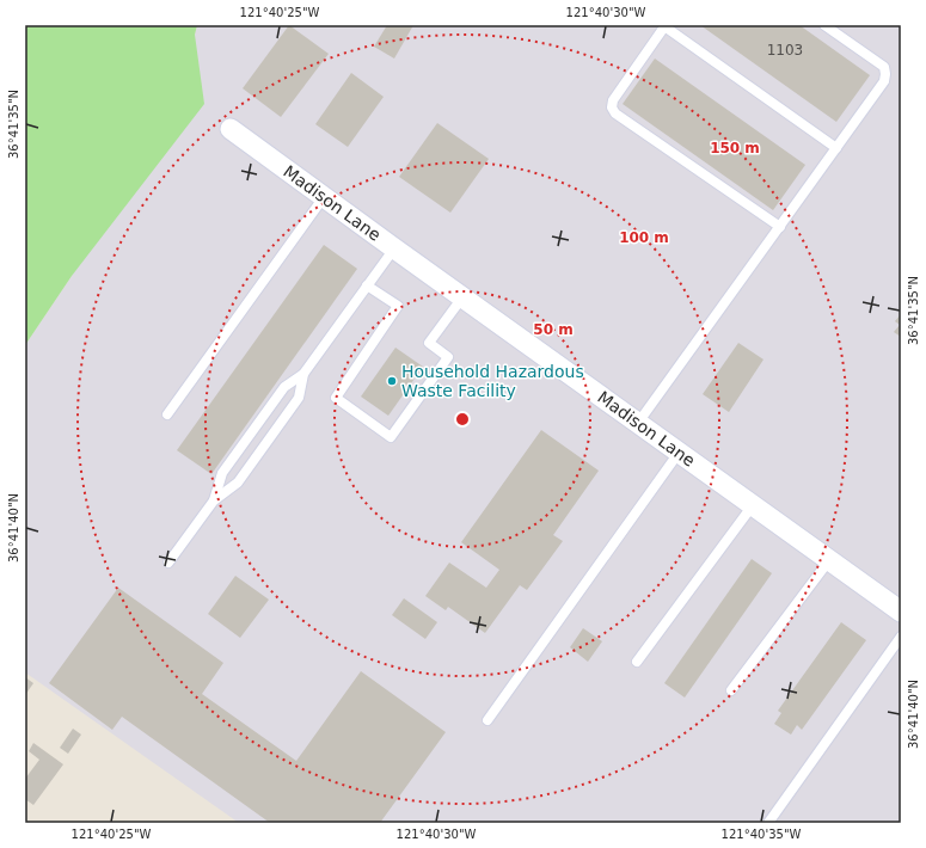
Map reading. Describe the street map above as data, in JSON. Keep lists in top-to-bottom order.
{
  "streets": {
    "street": ["Madison Lane"]
  },
  "places": ["Household Hazardous Waste Facility"],
  "house_numbers": ["1103"],
  "coordinates": [
    "121°40'25\"W",
    "121°40'30\"W",
    "36°41'35\"N",
    "36°41'40\"N",
    "121°40'35\"W"
  ],
  "rings": ["150 m", "100 m", "50 m"]
}
